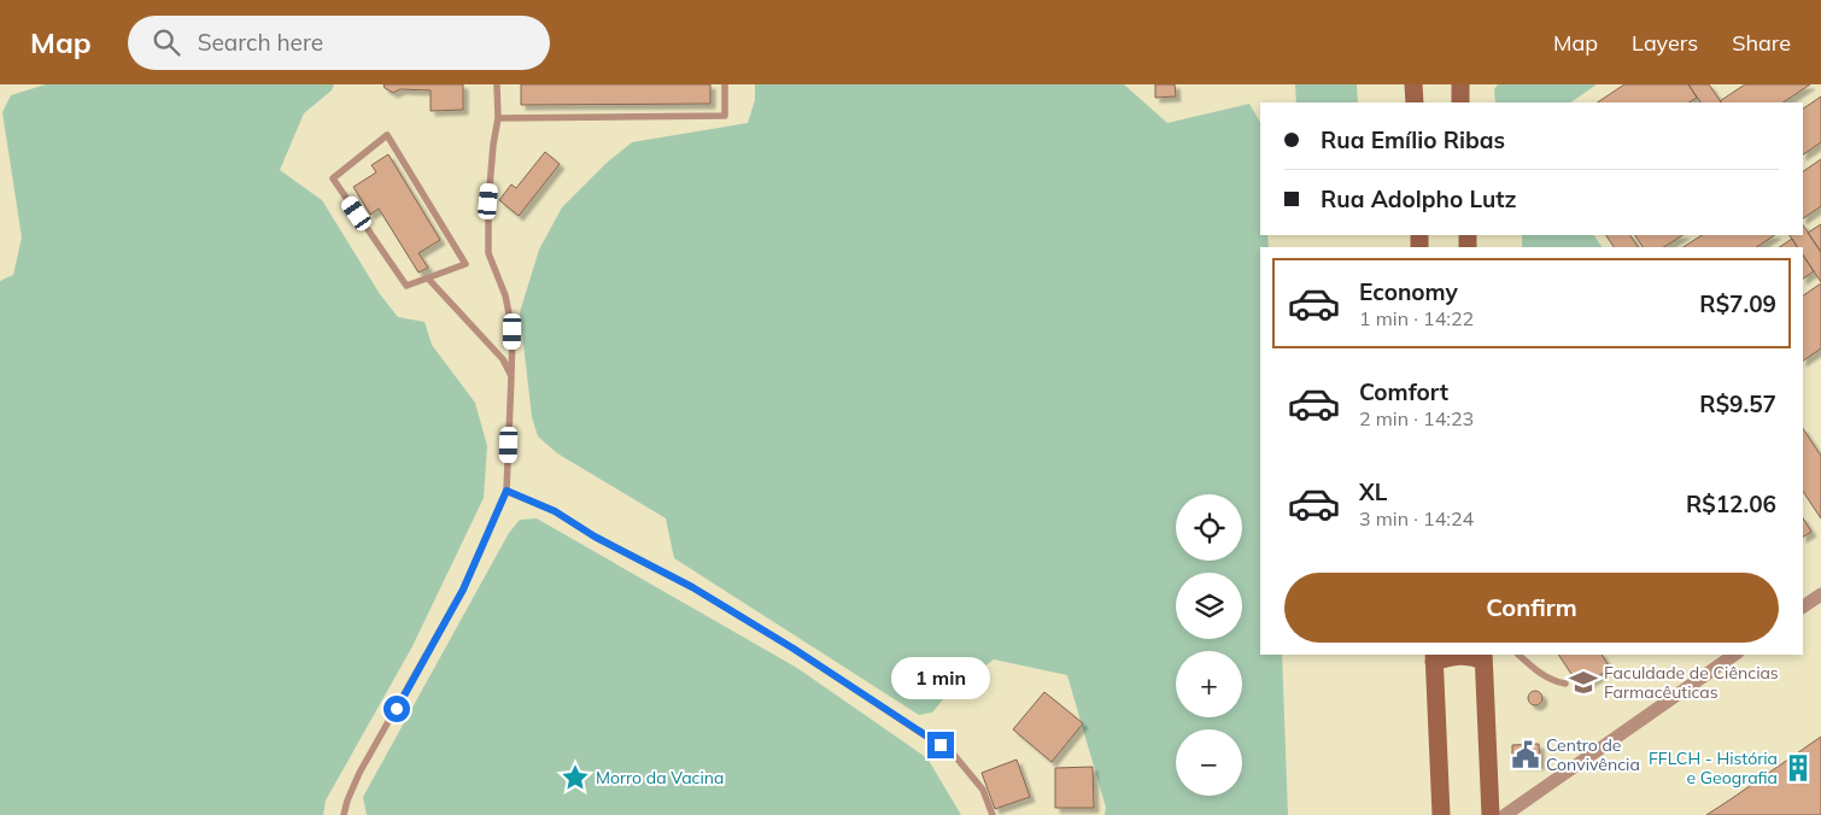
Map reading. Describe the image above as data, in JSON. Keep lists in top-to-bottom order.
{
  "places": {
    "school or university": ["Faculdade de Ciências Farmacêuticas"],
    "public building": ["Centro de Convivência"],
    "building": ["FFLCH - História e Geografia"],
    "place": ["Morro da Vacina"]
  },
  "page": {
    "header": "Map",
    "search": "Search here",
    "nav": ["Map", "Layers", "Share"],
    "banner": ["Rua Emílio Ribas", "Rua Adolpho Lutz"],
    "list": [
      {
        "name": "Economy",
        "note": "1 min · 14:22",
        "value": "R$7.09"
      },
      {
        "name": "Comfort",
        "note": "2 min · 14:23",
        "value": "R$9.57"
      },
      {
        "name": "XL",
        "note": "3 min · 14:24",
        "value": "R$12.06"
      }
    ],
    "map_buttons": ["+", "−"],
    "buttons": "Confirm",
    "bubble": "1 min"
  }
}
